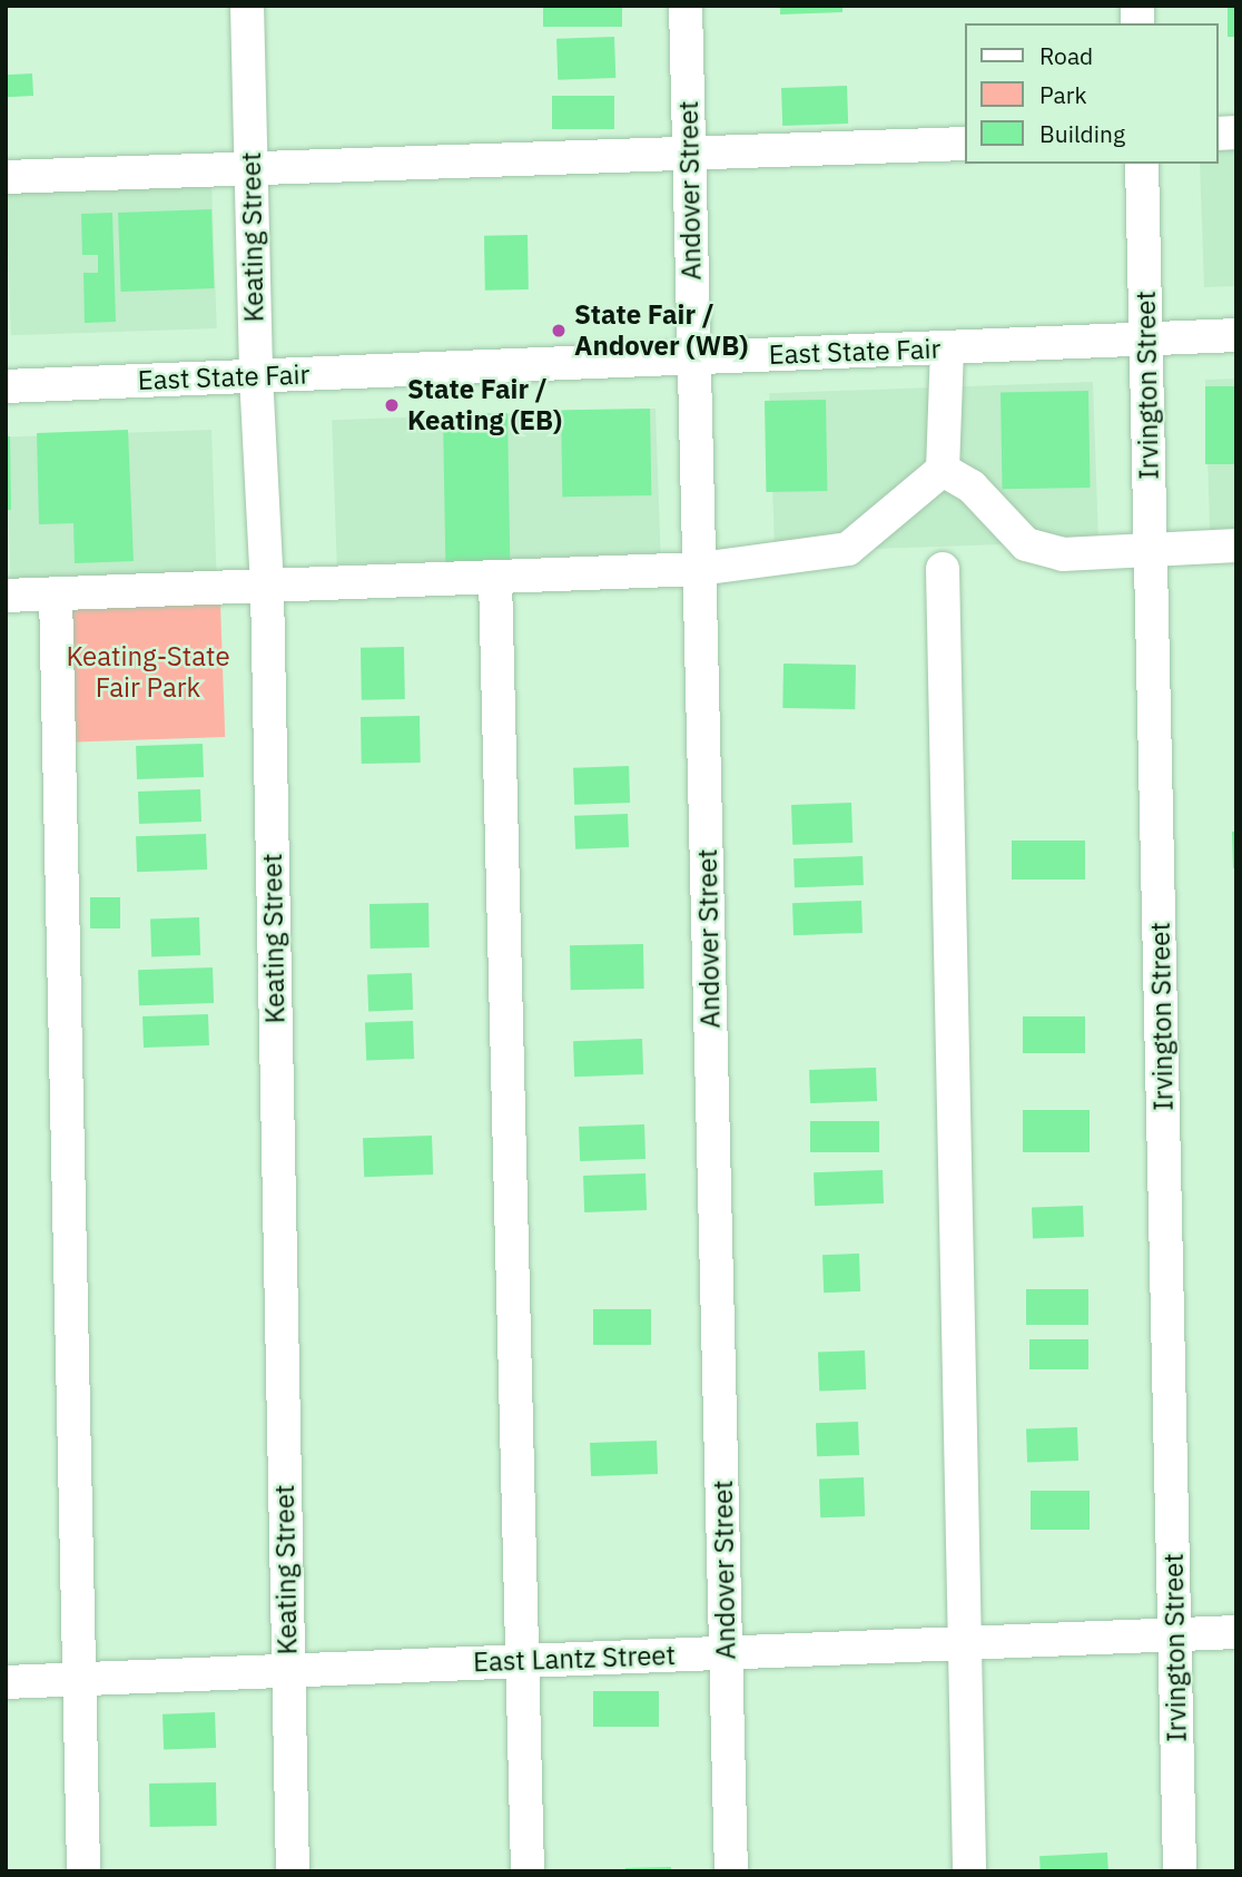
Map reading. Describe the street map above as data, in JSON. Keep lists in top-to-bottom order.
{
  "streets": {
    "street": [
      "Andover Street",
      "Keating Street",
      "East State Fair",
      "Irvington Street",
      "East Lantz Street"
    ]
  },
  "crossings": [
    ["Andover Street", "East State Fair"],
    ["Andover Street", "East Lantz Street"],
    ["Keating Street", "East State Fair"],
    ["Keating Street", "East Lantz Street"],
    ["East State Fair", "Irvington Street"],
    ["Irvington Street", "East Lantz Street"]
  ],
  "parks": ["Keating-State Fair Park"],
  "places": ["State Fair / Andover (WB)", "State Fair / Keating (EB)"],
  "legend": ["Road", "Park", "Building"]
}
